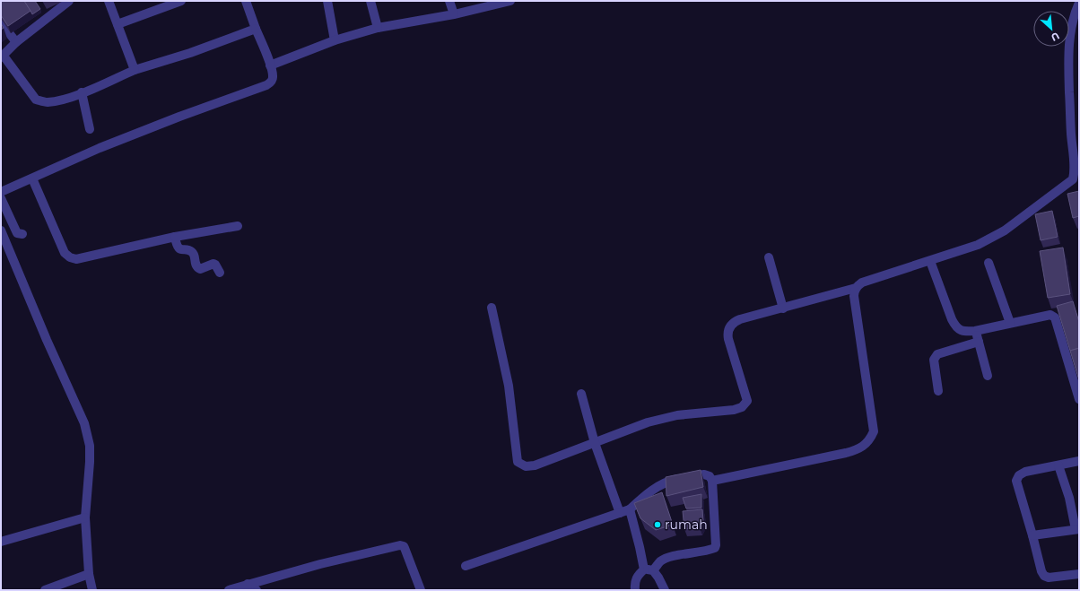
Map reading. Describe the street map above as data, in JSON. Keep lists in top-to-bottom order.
{
  "places": ["rumah"],
  "north": "bottom right"
}
